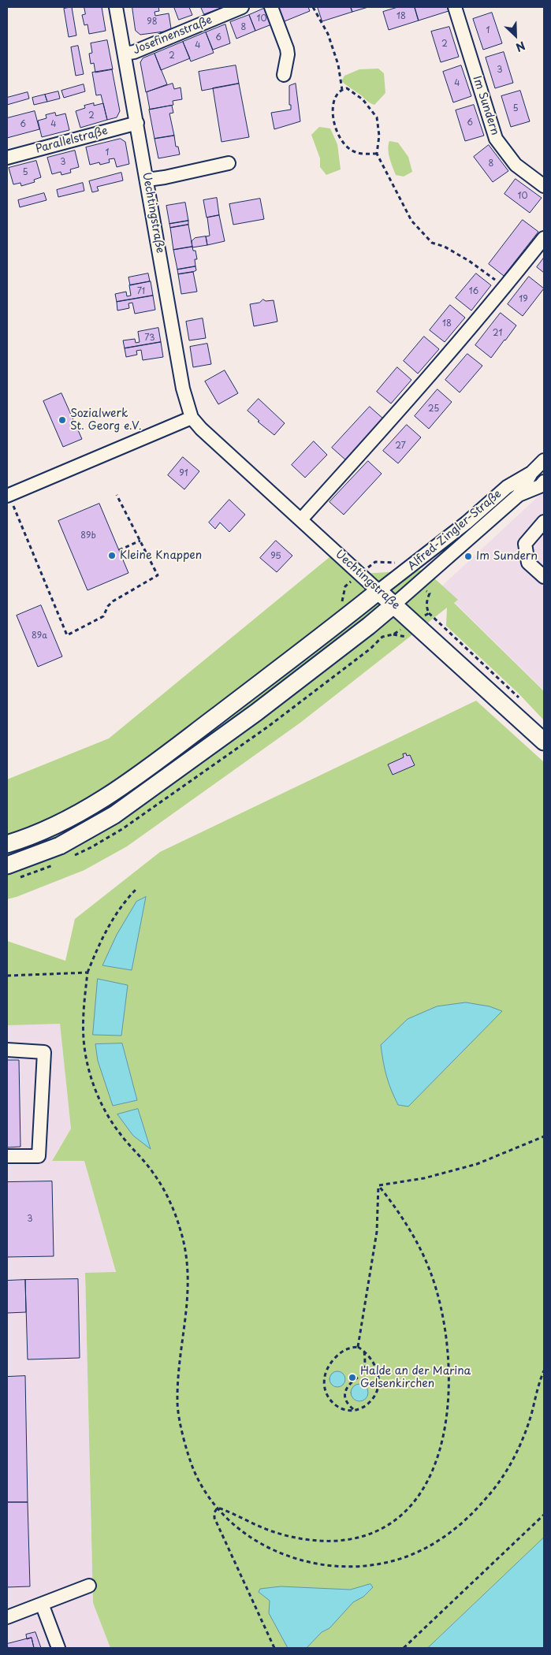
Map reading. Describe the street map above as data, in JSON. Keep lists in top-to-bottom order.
{
  "streets": {
    "main road": ["Uechtingstraße"],
    "street": [
      "Josefinenstraße",
      "Im Sundern",
      "Parallelstraße",
      "Alfred-Zingler-Straße"
    ]
  },
  "crossings": [
    ["Josefinenstraße", "Uechtingstraße"],
    ["Parallelstraße", "Uechtingstraße"],
    ["Uechtingstraße", "Alfred-Zingler-Straße"]
  ],
  "places": [
    "Sozialwerk St. Georg e.V.",
    "Kleine Knappen",
    "Im Sundern",
    "Halde an der Marina Gelsenkirchen"
  ],
  "house_numbers": [
    "18",
    "10",
    "98",
    "8",
    "1",
    "6",
    "2",
    "4",
    "2",
    "3",
    "4",
    "5",
    "2",
    "6",
    "6",
    "4",
    "1",
    "3",
    "8",
    "5",
    "10",
    "71",
    "16",
    "19",
    "18",
    "21",
    "73",
    "25",
    "27",
    "91",
    "89b",
    "95",
    "89a",
    "3"
  ],
  "north": "bottom right"
}
